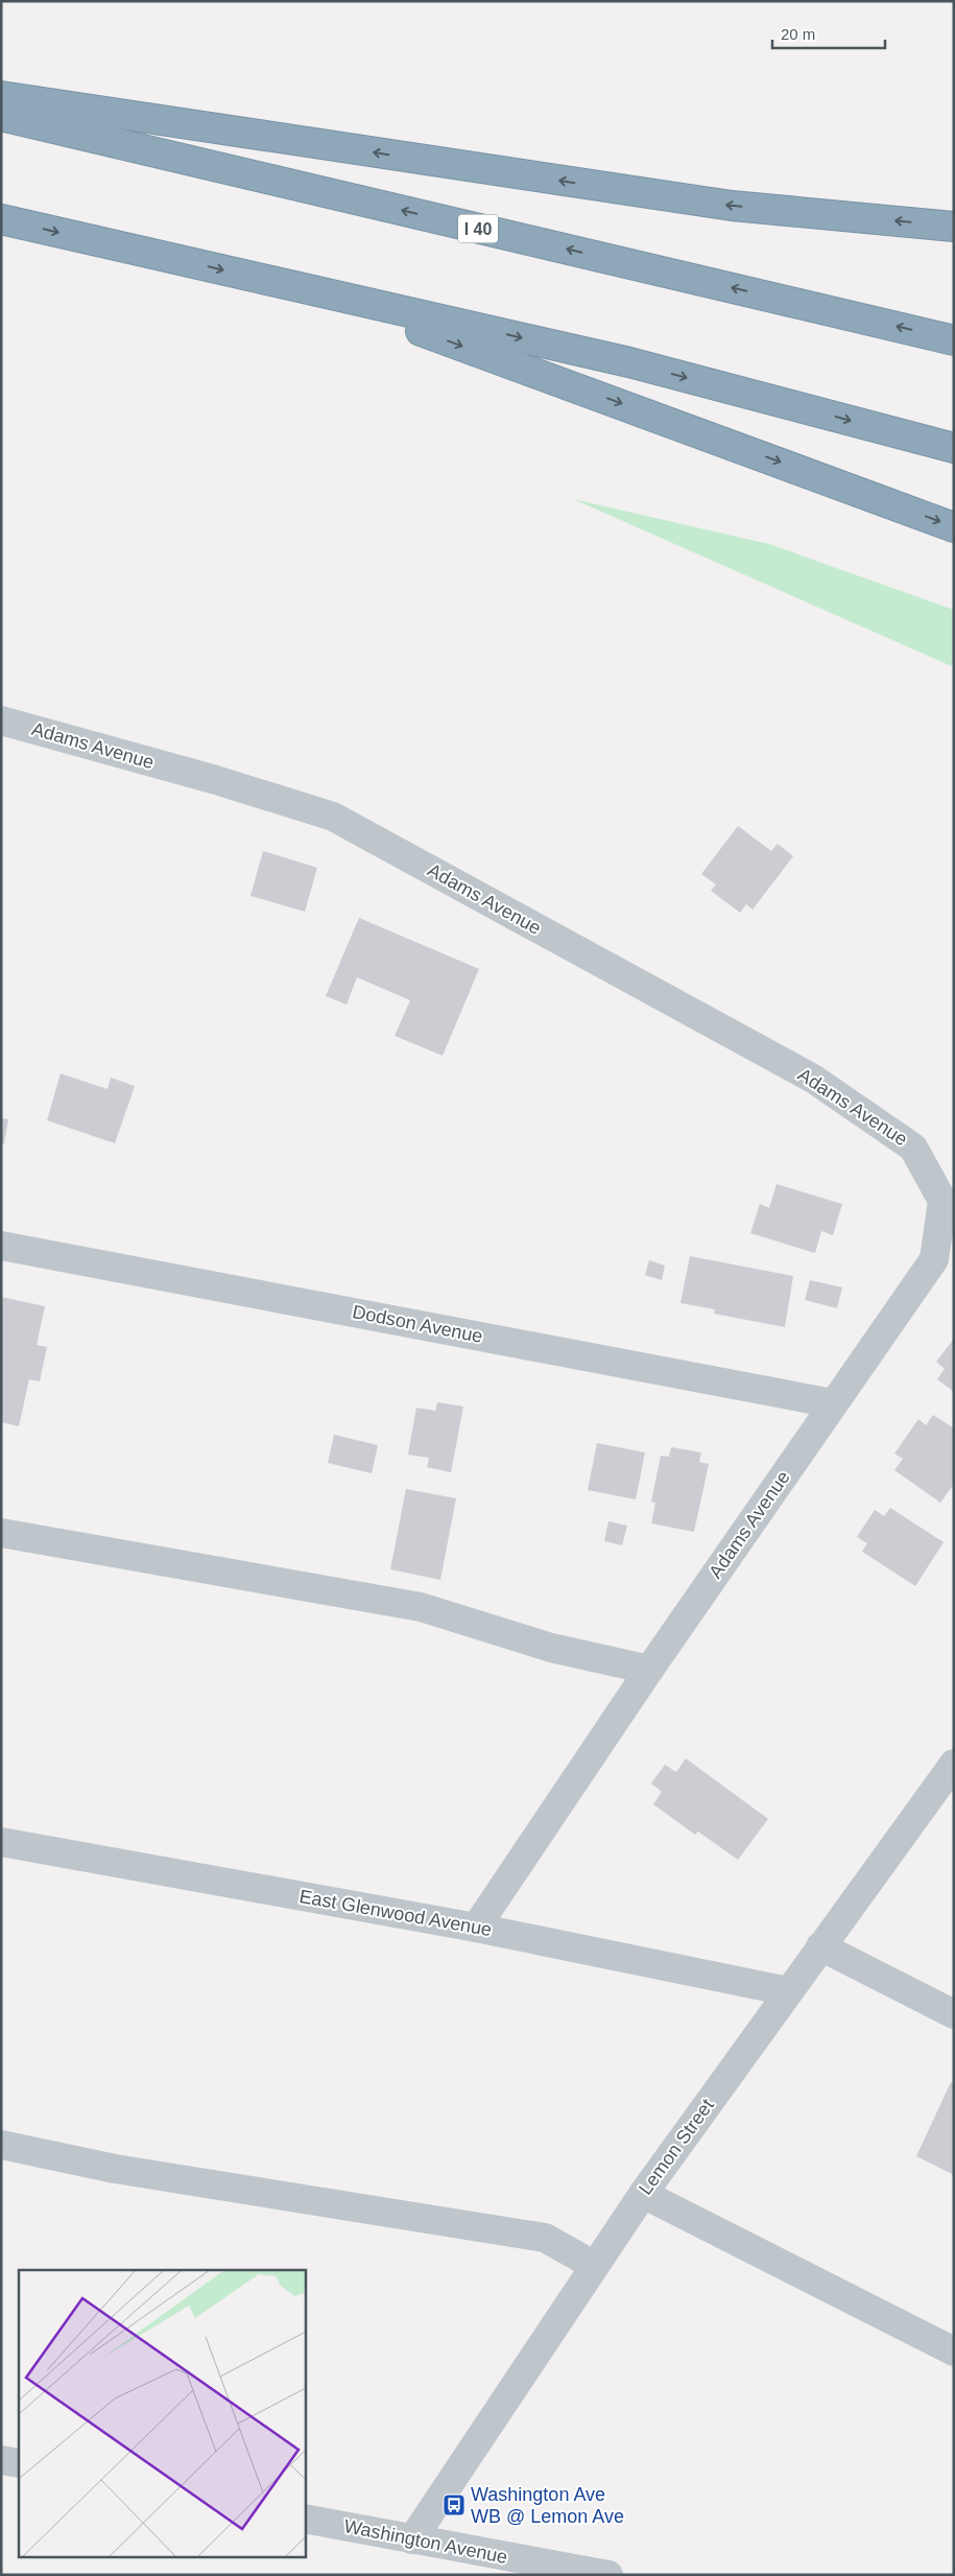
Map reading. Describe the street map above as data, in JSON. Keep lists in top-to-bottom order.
{
  "streets": {
    "highway": ["I 40"],
    "street": [
      "Adams Avenue",
      "Dodson Avenue",
      "East Glenwood Avenue",
      "Lemon Street",
      "Washington Avenue"
    ]
  },
  "crossings": [
    ["Adams Avenue", "Dodson Avenue"],
    ["Adams Avenue", "East Glenwood Avenue"],
    ["East Glenwood Avenue", "Lemon Street"],
    ["Lemon Street", "Washington Avenue"]
  ],
  "places": {
    "bus stop": ["Washington Ave WB @ Lemon Ave"]
  },
  "scale_bar": "20 m"
}
